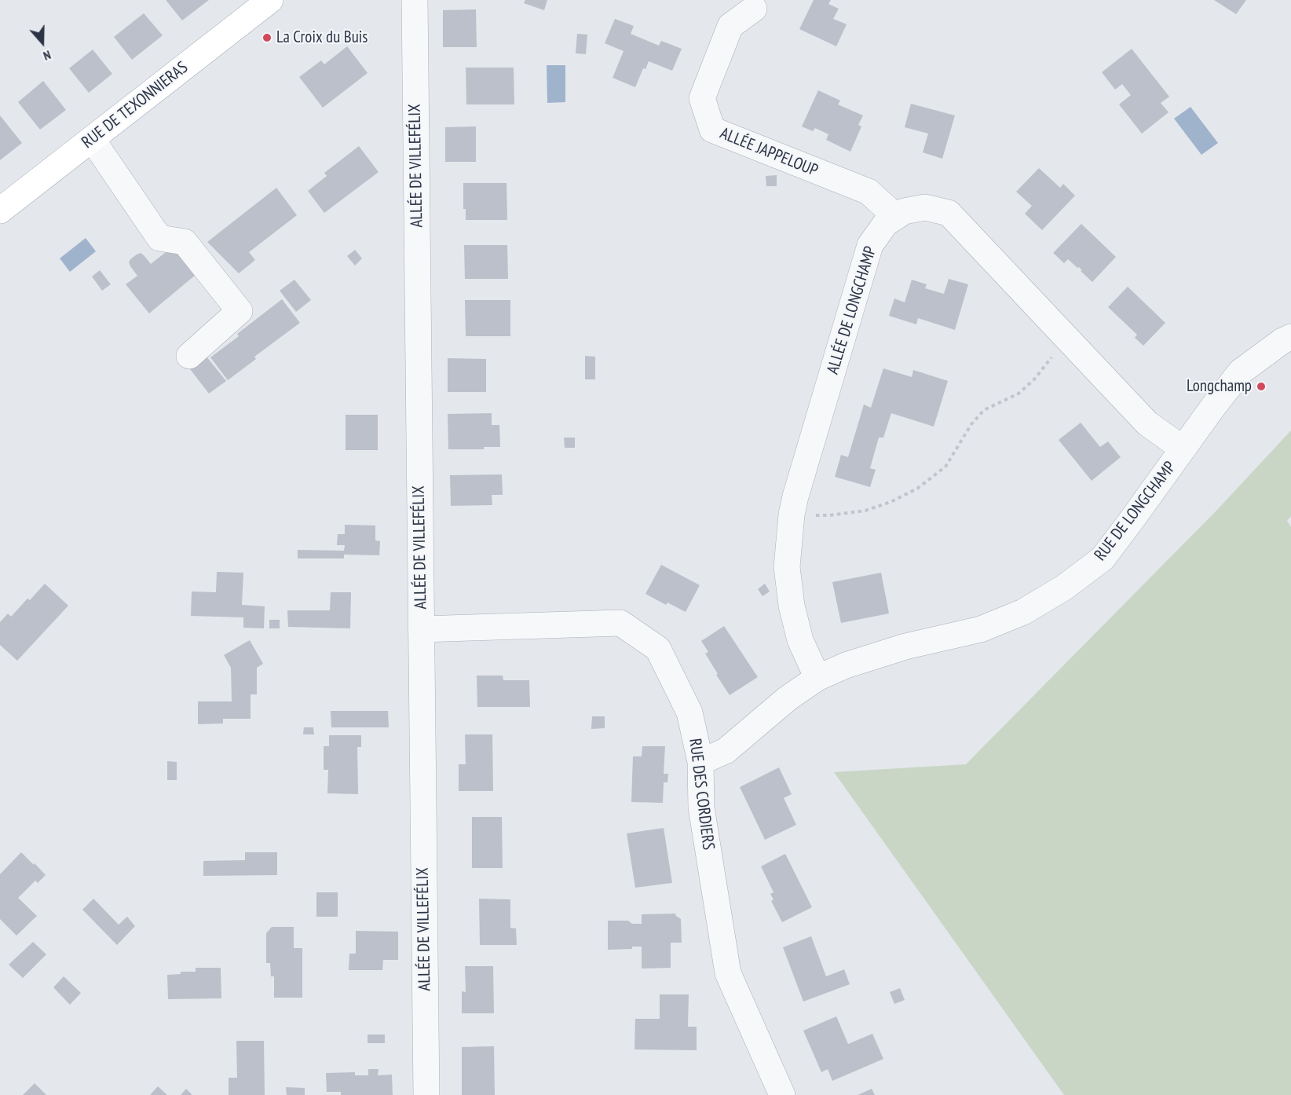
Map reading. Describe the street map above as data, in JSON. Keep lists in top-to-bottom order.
{
  "streets": {
    "main road": ["RUE DE TEXONNIERAS"],
    "street": [
      "ALLÉE JAPPELOUP",
      "ALLÉE DE VILLEFÉLIX",
      "ALLÉE DE LONGCHAMP",
      "RUE DE LONGCHAMP",
      "RUE DES CORDIERS"
    ]
  },
  "crossings": [
    ["ALLÉE JAPPELOUP", "ALLÉE DE LONGCHAMP"],
    ["ALLÉE DE VILLEFÉLIX", "RUE DES CORDIERS"],
    ["ALLÉE DE LONGCHAMP", "RUE DE LONGCHAMP"],
    ["RUE DE LONGCHAMP", "RUE DES CORDIERS"]
  ],
  "places": ["La Croix du Buis", "Longchamp"],
  "north": "bottom"
}
